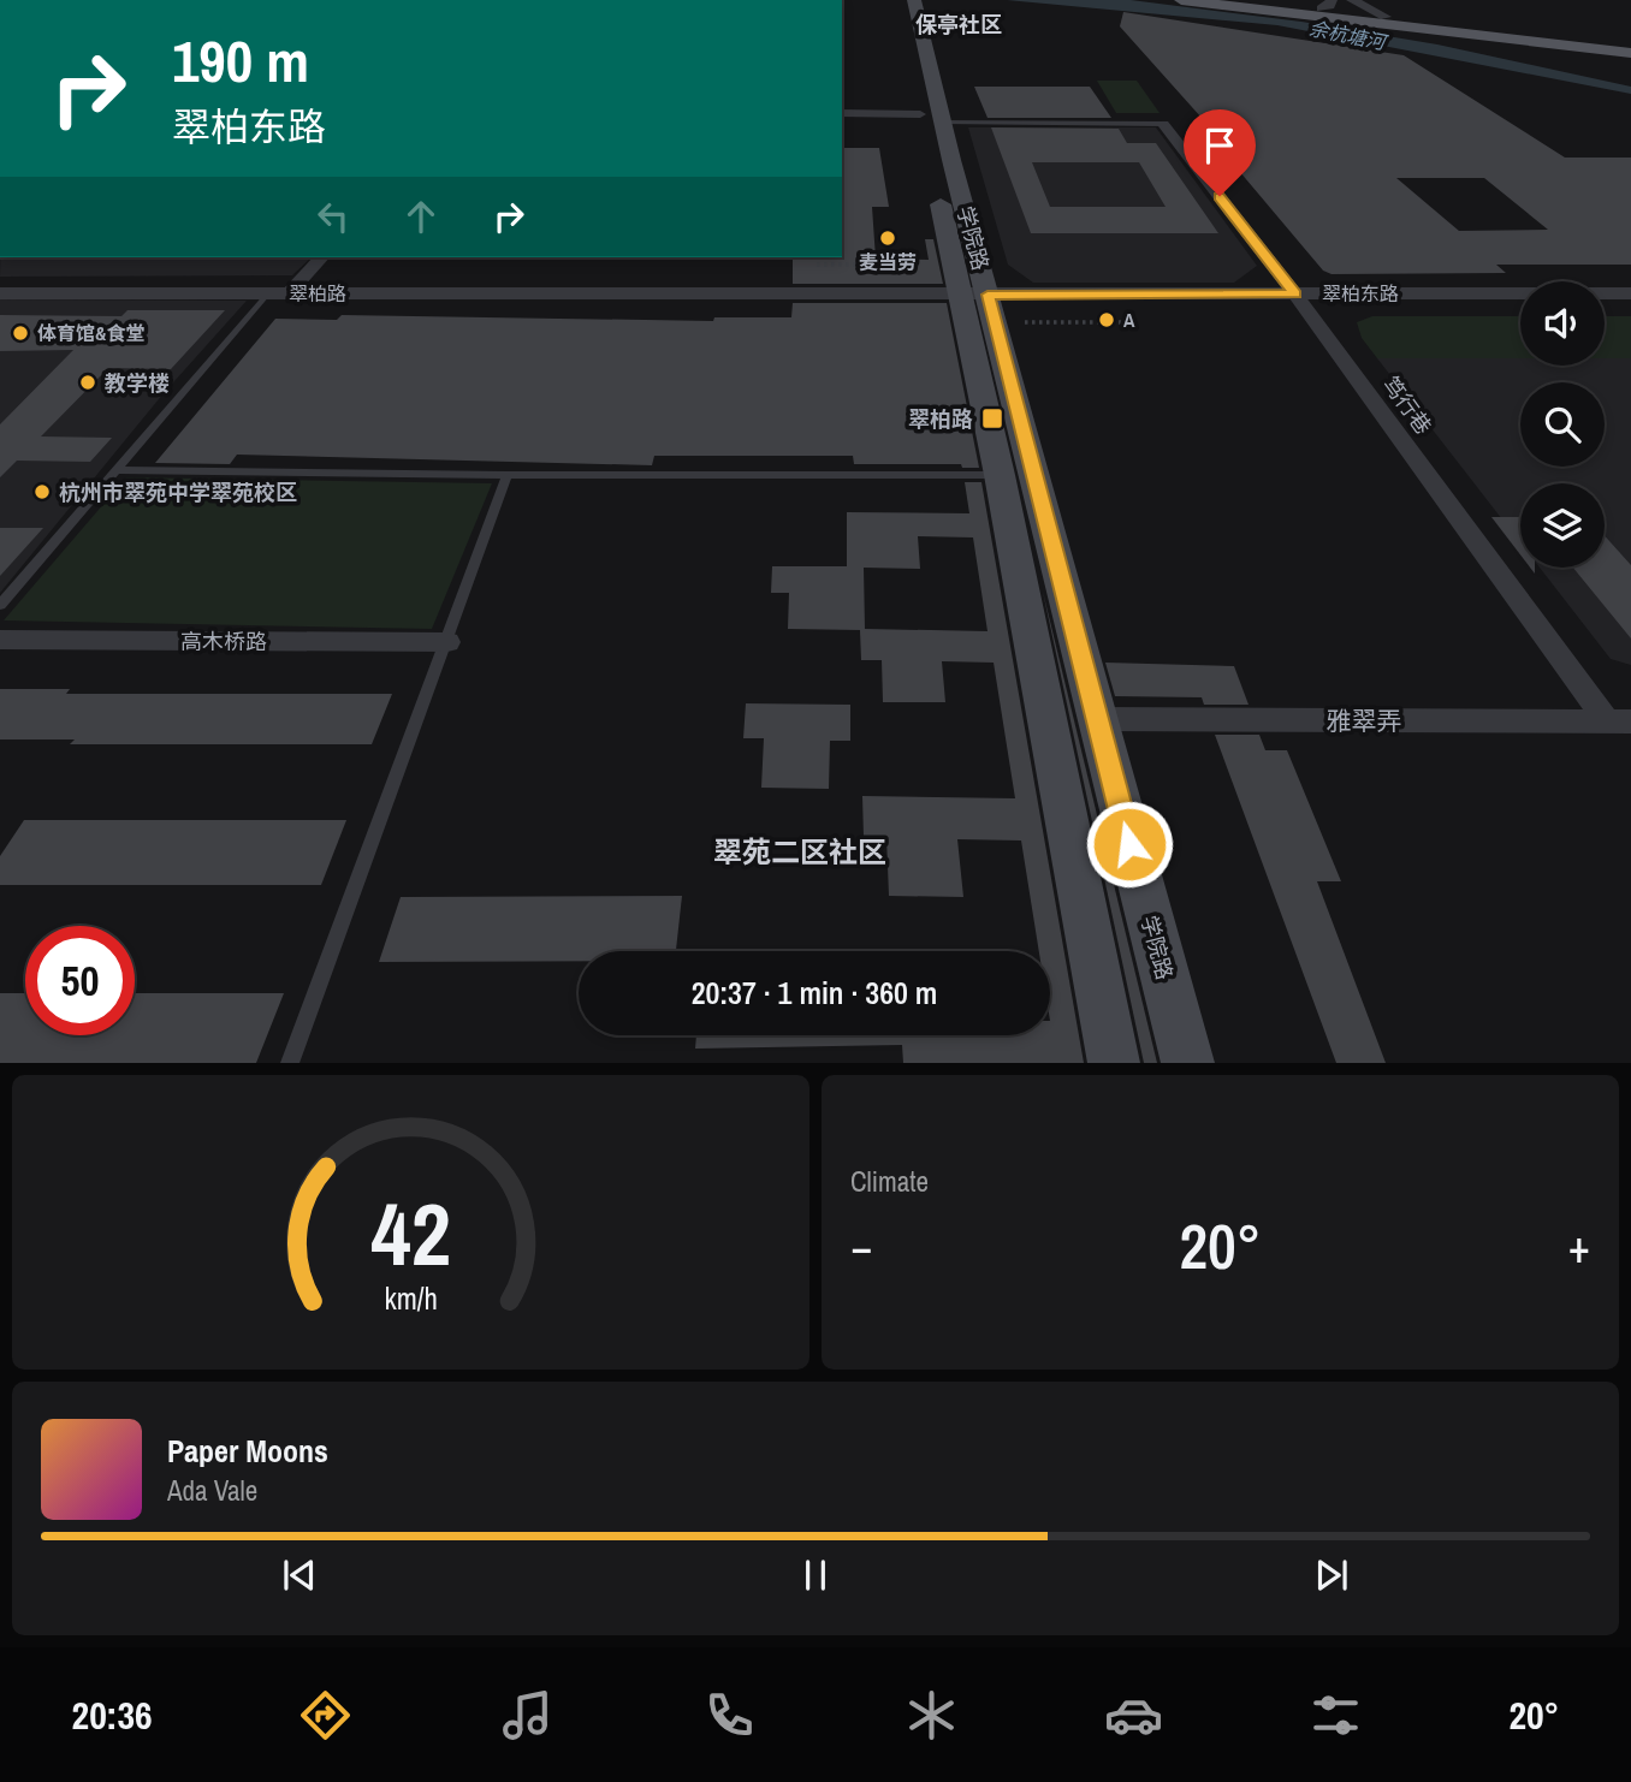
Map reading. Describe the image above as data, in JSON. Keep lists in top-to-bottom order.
{
  "streets": {
    "main road": ["学院路"],
    "street": [
      "翠柏路",
      "翠柏东路",
      "笃行巷",
      "高木桥路",
      "雅翠弄"
    ]
  },
  "crossings": [
    ["学院路", "翠柏路"],
    ["学院路", "翠柏东路"],
    ["学院路", "雅翠弄"],
    ["翠柏路", "翠柏东路"],
    ["翠柏东路", "笃行巷"],
    ["笃行巷", "雅翠弄"]
  ],
  "districts": ["保亭社区", "翠苑二区社区"],
  "water": ["余杭塘河"],
  "places": {
    "other": [
      "麦当劳",
      "A",
      "体育馆&食堂",
      "教学楼",
      "杭州市翠苑中学翠苑校区"
    ],
    "transit": ["翠柏路"]
  },
  "page": {
    "turn": ["190 m", "翠柏东路"],
    "limit": "50",
    "trip": "20:37 · 1 min · 360 m",
    "tile": "Climate",
    "heat": ["−", "20°", "+"],
    "song": ["Paper Moons", "Ada Vale"],
    "tabs": ["20:36", "20°"],
    "gauge": ["42", "km/h"]
  }
}
